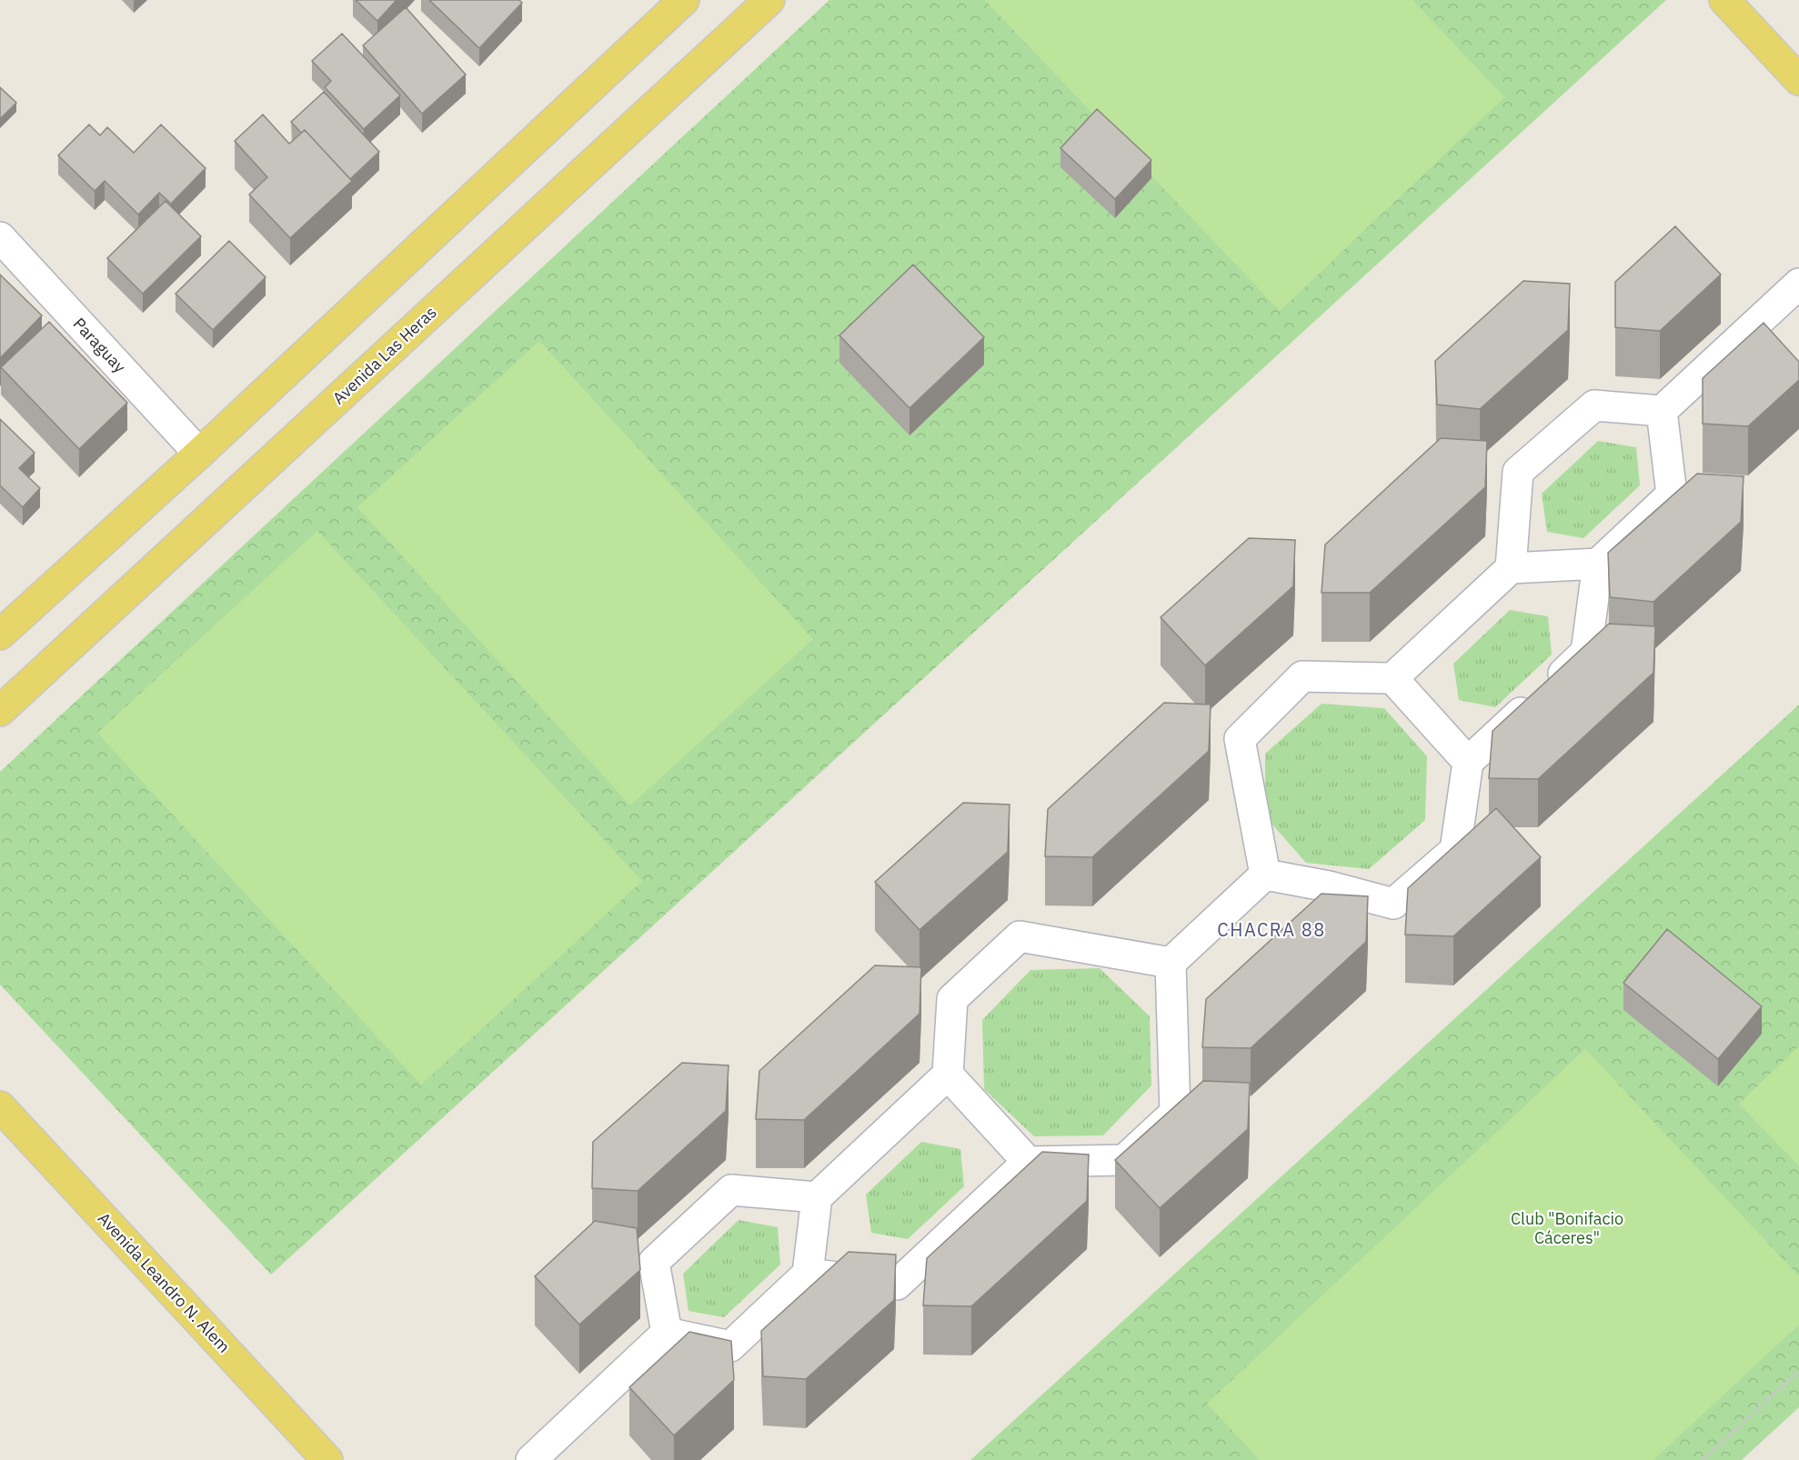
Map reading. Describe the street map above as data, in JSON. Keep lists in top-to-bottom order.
{
  "streets": {
    "main road": ["Avenida Las Heras", "Avenida Leandro N. Alem"],
    "street": ["Paraguay"]
  },
  "districts": ["CHACRA 88"],
  "parks": ["Club \"Bonifacio Cáceres\""]
}
